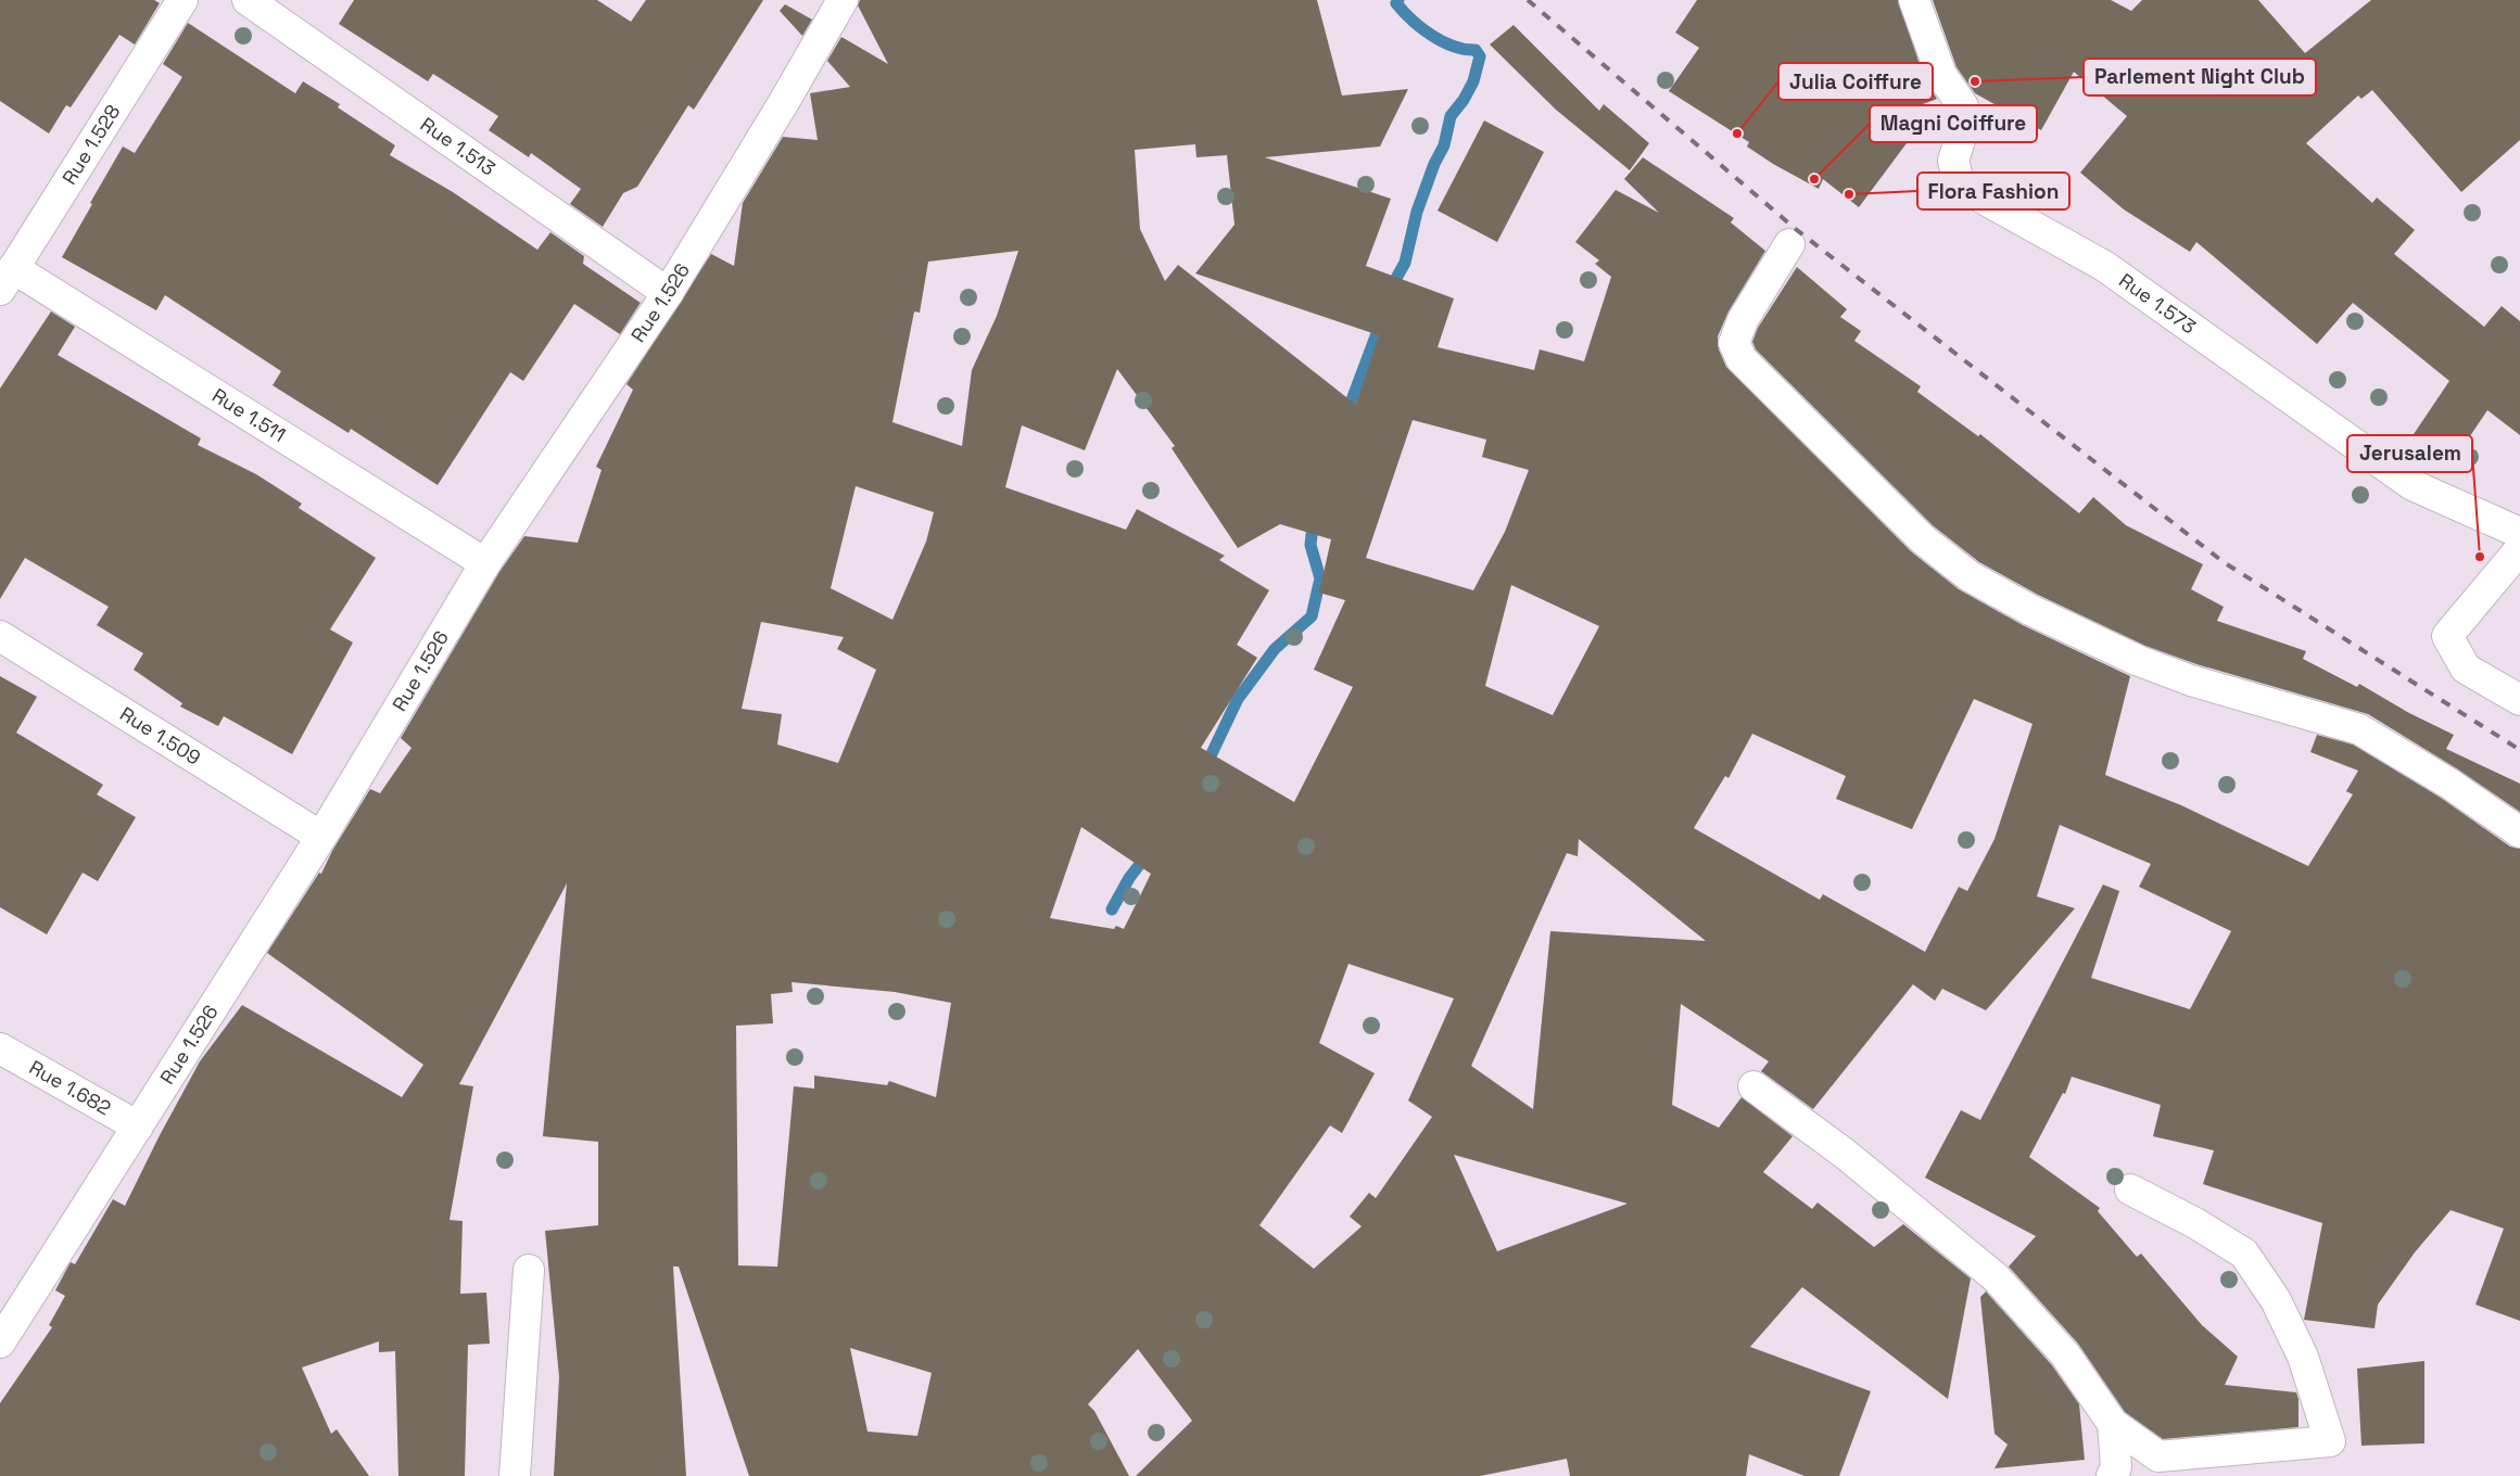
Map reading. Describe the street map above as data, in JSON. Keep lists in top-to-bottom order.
{
  "streets": {
    "street": [
      "Rue 1.528",
      "Rue 1.513",
      "Rue 1.526",
      "Rue 1.573",
      "Rue 1.511",
      "Rue 1.509",
      "Rue 1.682"
    ]
  },
  "crossings": [
    ["Rue 1.528", "Rue 1.511"],
    ["Rue 1.513", "Rue 1.526"],
    ["Rue 1.526", "Rue 1.511"],
    ["Rue 1.526", "Rue 1.509"],
    ["Rue 1.526", "Rue 1.682"]
  ],
  "places": [
    "Parlement Night Club",
    "Julia Coiffure",
    "Magni Coiffure",
    "Flora Fashion",
    "Jerusalem"
  ]
}
